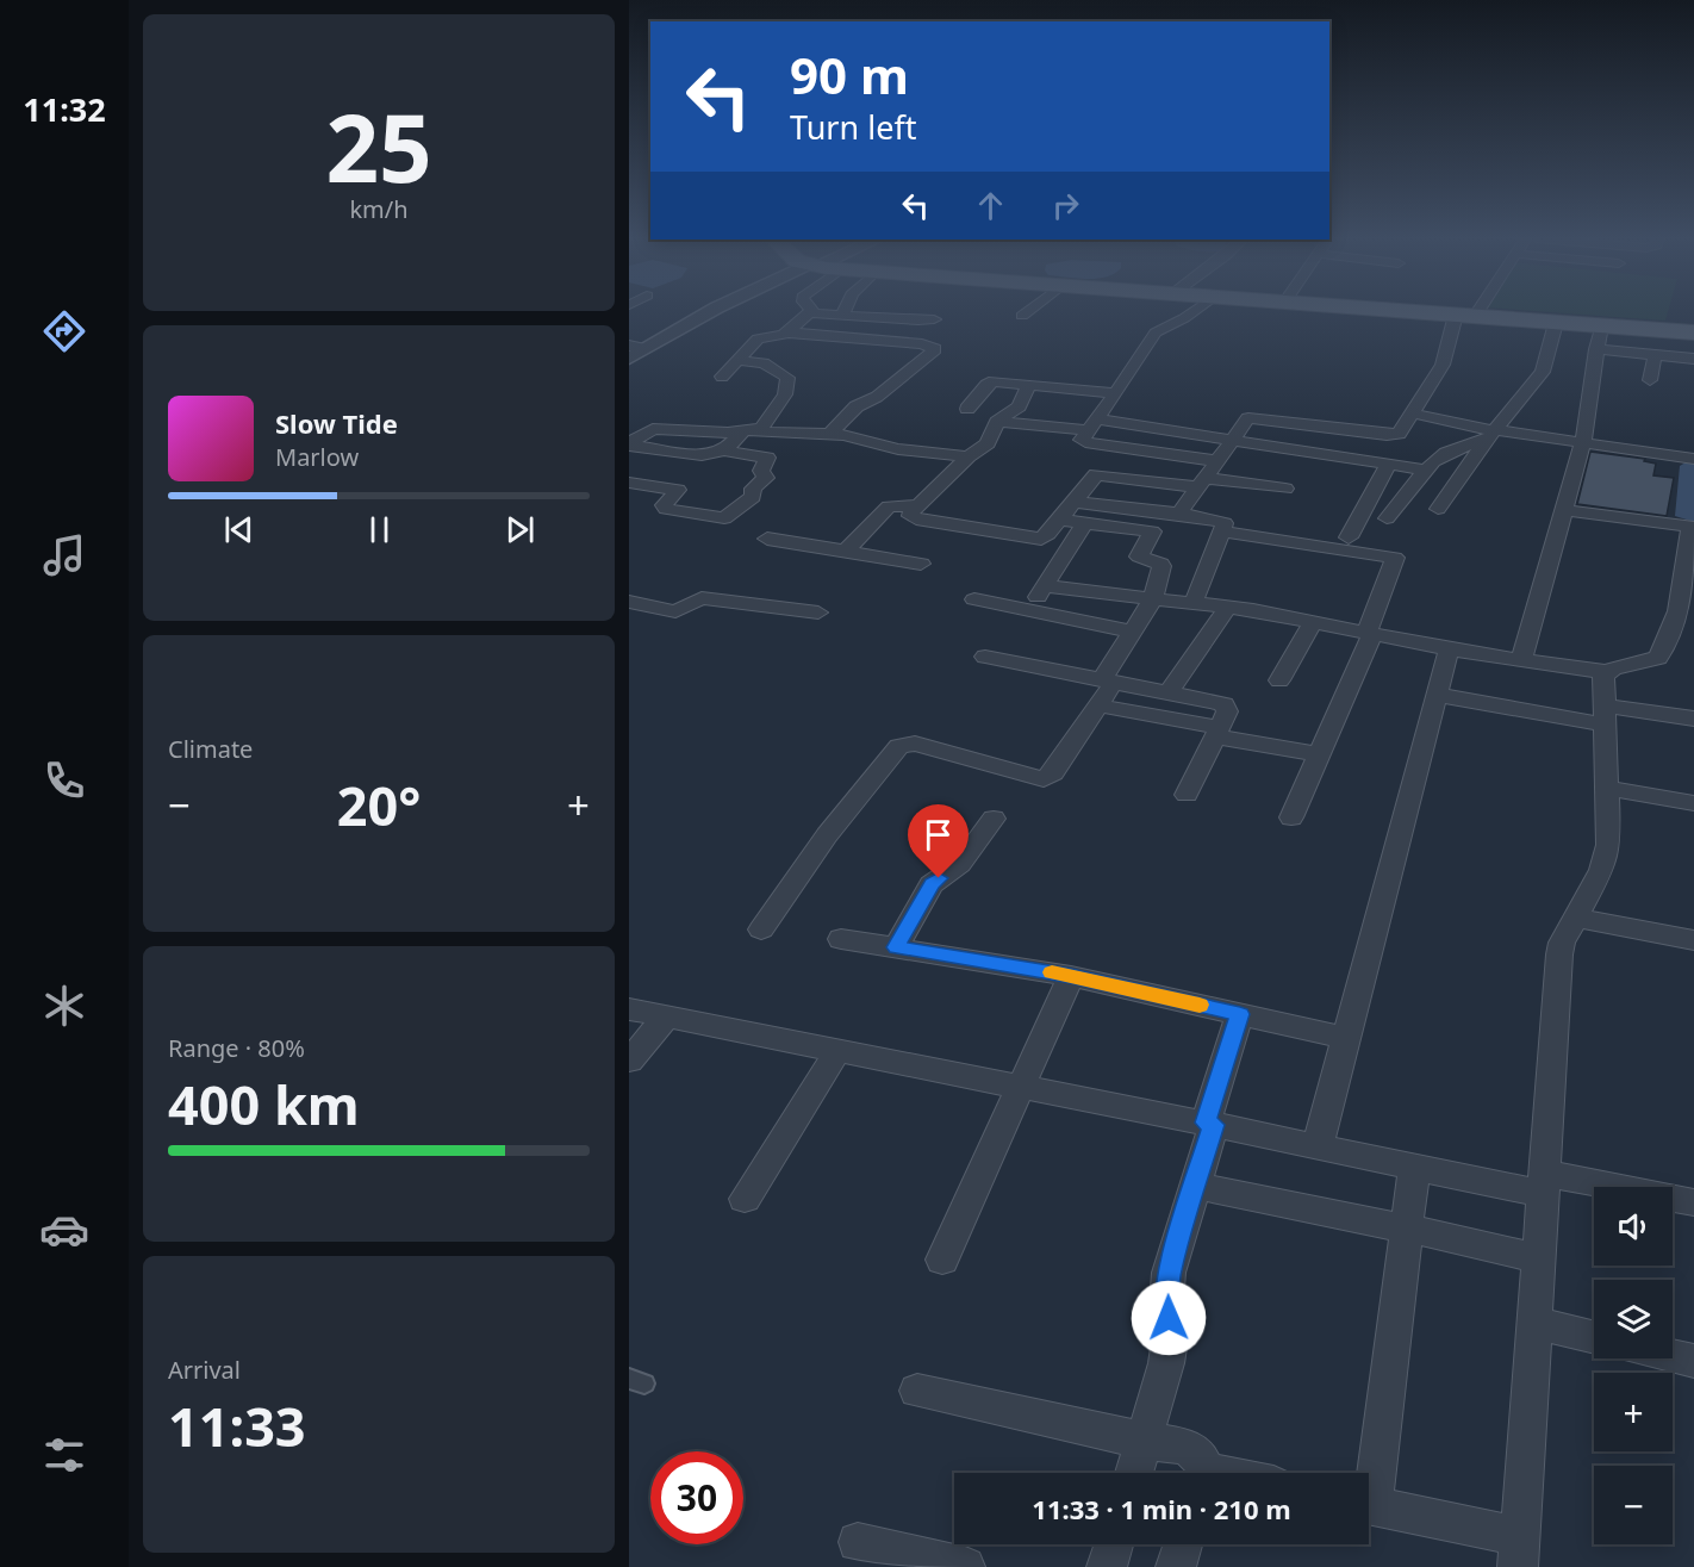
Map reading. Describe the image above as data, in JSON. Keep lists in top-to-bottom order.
{
  "page": {
    "tabs": "11:32",
    "tile": [
      ["25", "km/h"],
      "Climate",
      ["Range · 80%", "400 km"],
      ["Arrival", "11:33"]
    ],
    "turn": ["90 m", "Turn left"],
    "song": ["Slow Tide", "Marlow"],
    "heat": ["−", "20°", "+"],
    "map_buttons": ["+", "−"],
    "limit": "30",
    "trip": "11:33 · 1 min · 210 m"
  }
}
